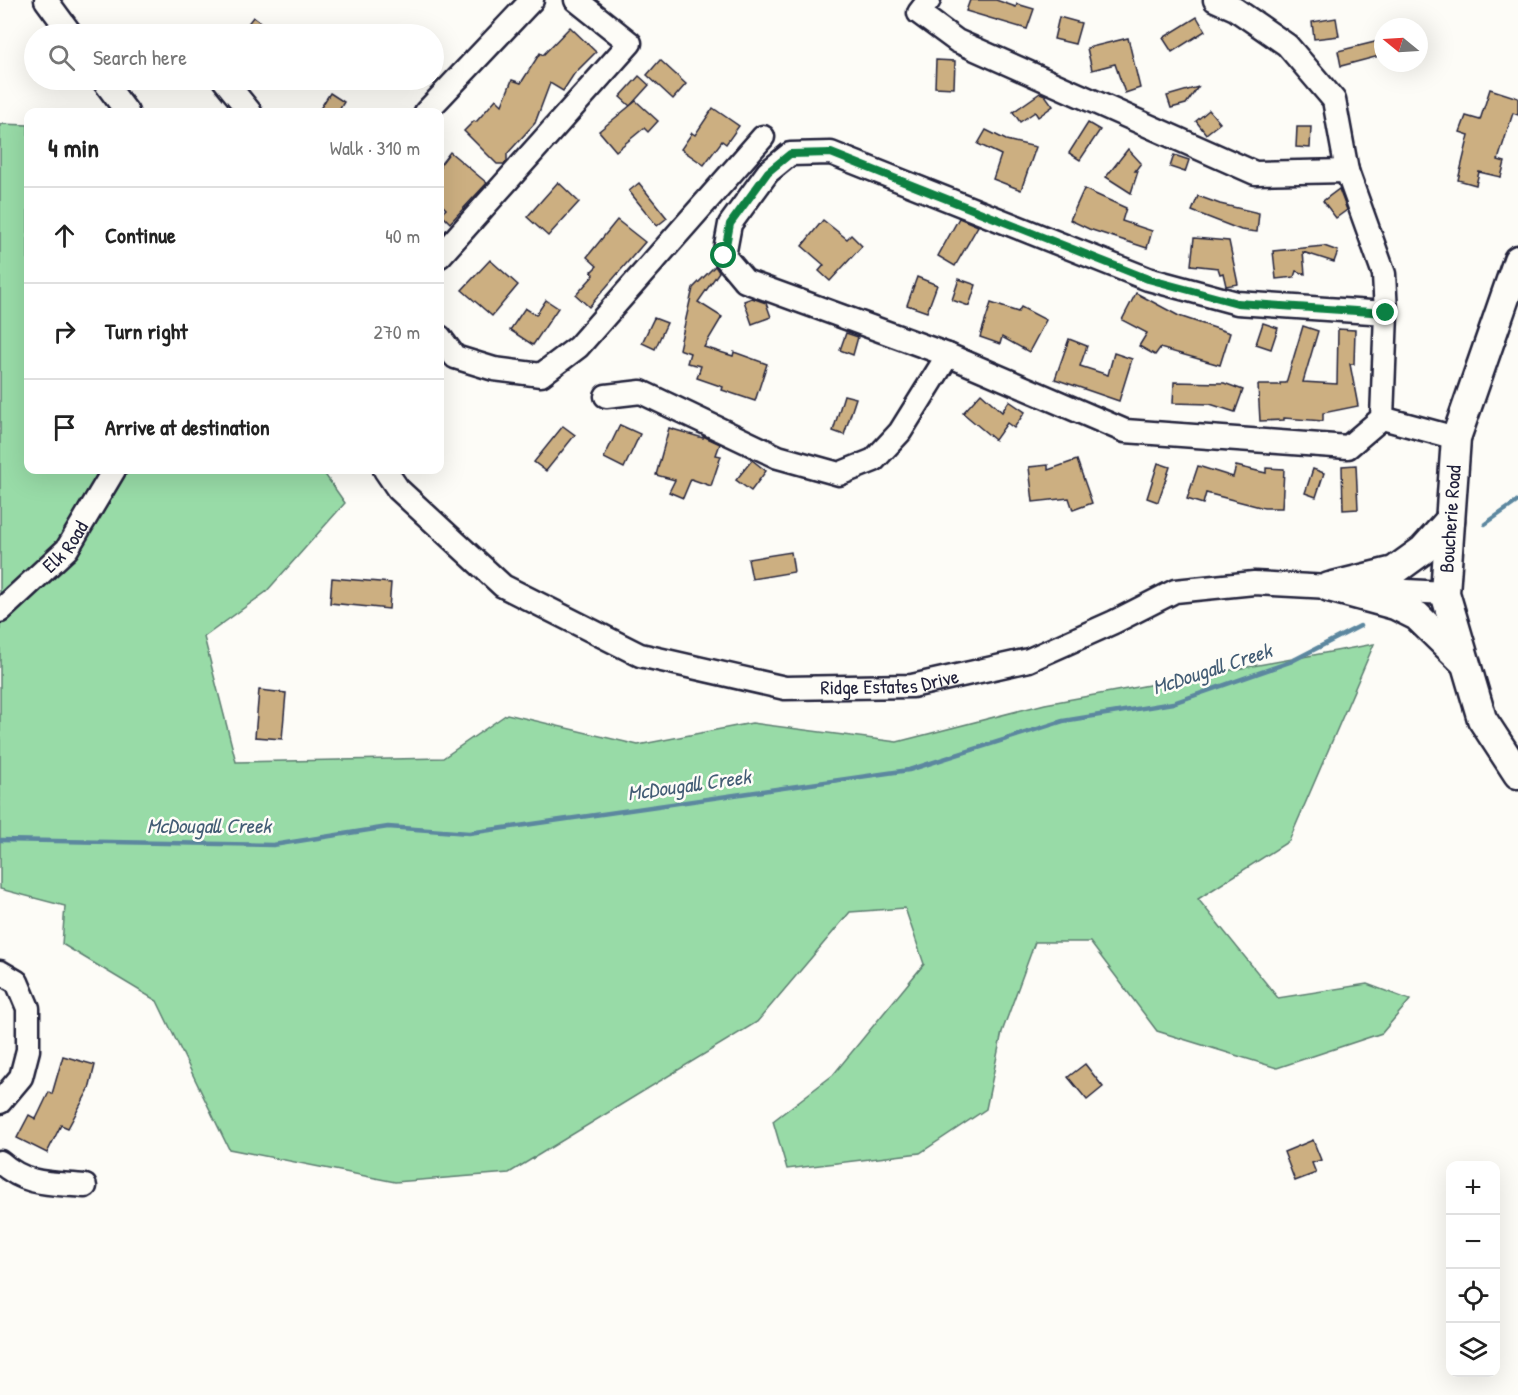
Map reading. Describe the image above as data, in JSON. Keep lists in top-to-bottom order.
{
  "streets": {
    "main road": ["Boucherie Road"],
    "street": ["Elk Road", "Ridge Estates Drive"]
  },
  "crossings": [
    ["Boucherie Road", "Ridge Estates Drive"]
  ],
  "water": ["McDougall Creek"],
  "north": "left",
  "page": {
    "search": "Search here",
    "heading": ["4 min", "Walk · 310 m"],
    "list": [
      ["Continue", "40 m"],
      ["Turn right", "270 m"],
      "Arrive at destination"
    ],
    "map_buttons": ["+", "−"]
  }
}
